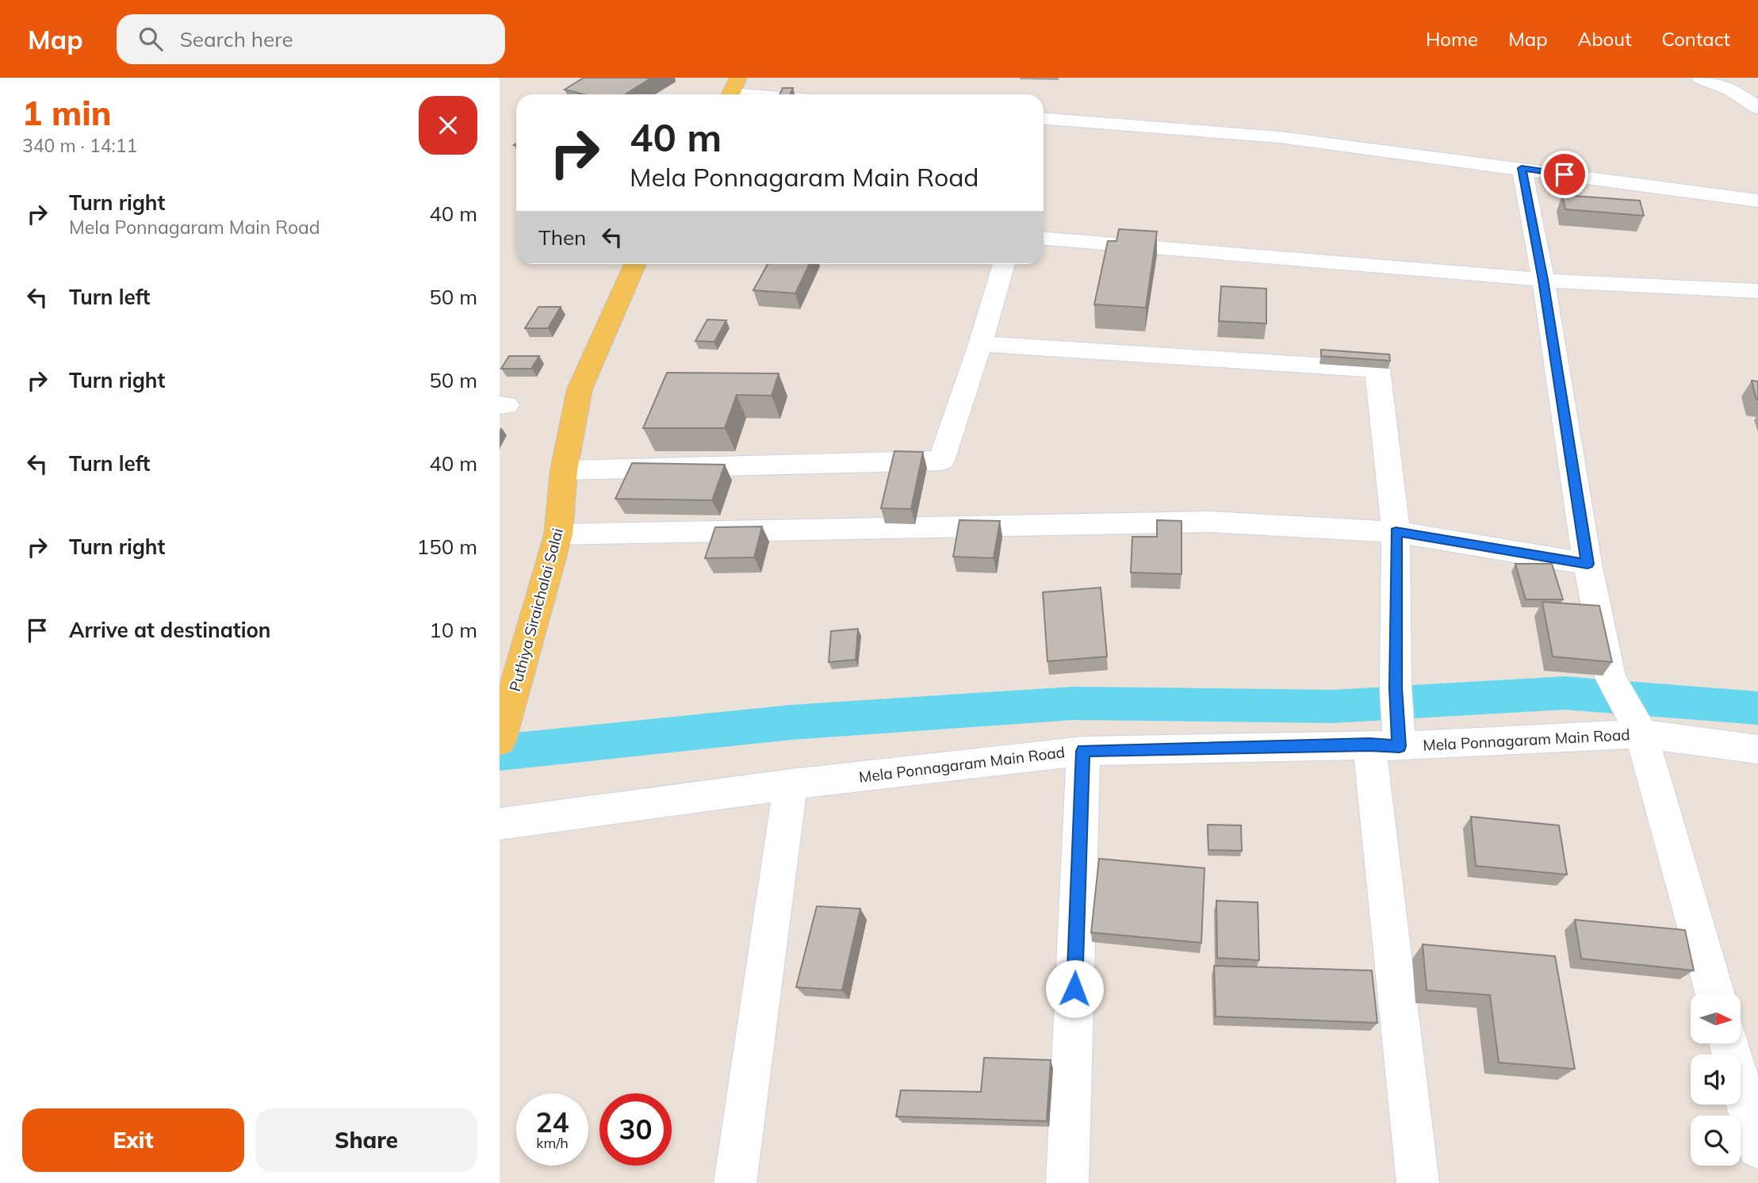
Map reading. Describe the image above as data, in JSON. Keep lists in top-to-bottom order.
{
  "streets": {
    "main road": ["Puthiya Siraichalai Salai"],
    "street": ["Mela Ponnagaram Main Road"]
  },
  "north": "right",
  "page": {
    "header": "Map",
    "search": "Search here",
    "nav": [
      "Home",
      "Map",
      "About",
      "Contact"
    ],
    "heading": ["1 min", "340 m · 14:11"],
    "turn": ["40 m", "Mela Ponnagaram Main Road"],
    "list": [
      {
        "name": "Turn right",
        "note": "Mela Ponnagaram Main Road",
        "value": "40 m"
      },
      {
        "name": "Turn left",
        "value": "50 m"
      },
      {
        "name": "Turn right",
        "value": "50 m"
      },
      {
        "name": "Turn left",
        "value": "40 m"
      },
      {
        "name": "Turn right",
        "value": "150 m"
      },
      {
        "name": "Arrive at destination",
        "value": "10 m"
      }
    ],
    "then": "Then",
    "speed": "24 km/h",
    "limit": "30",
    "buttons": ["Exit", "Share"]
  }
}
